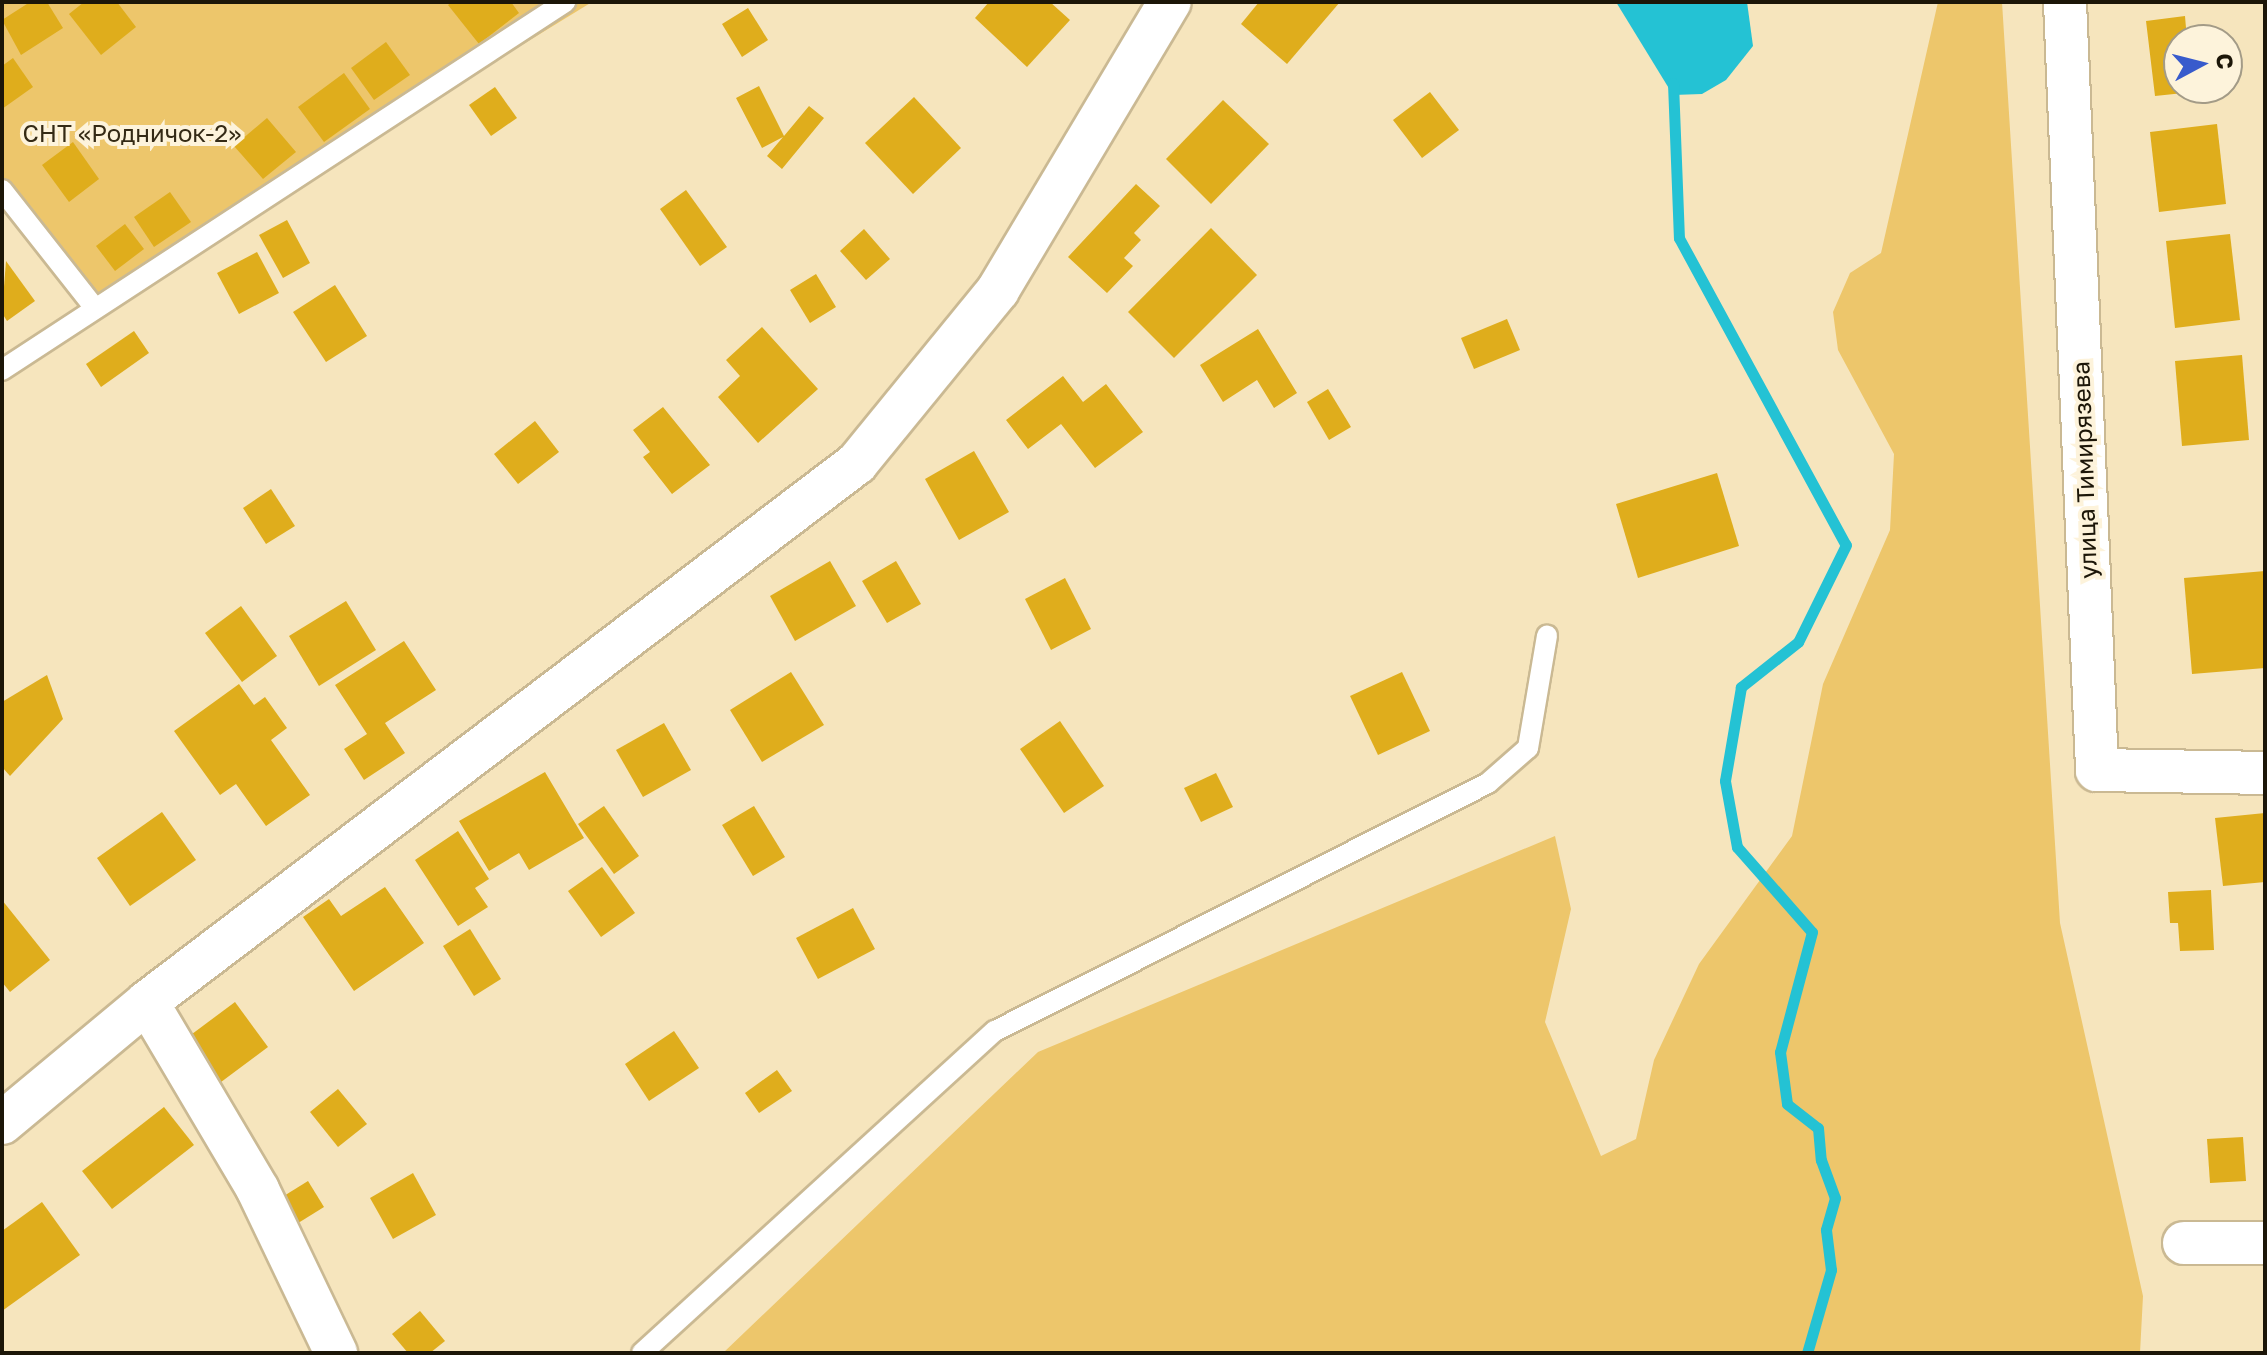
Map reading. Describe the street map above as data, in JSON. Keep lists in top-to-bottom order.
{
  "streets": {
    "street": ["улица Тимирязева"]
  },
  "parks": ["СНТ «Родничок-2»"],
  "north": "right"
}
